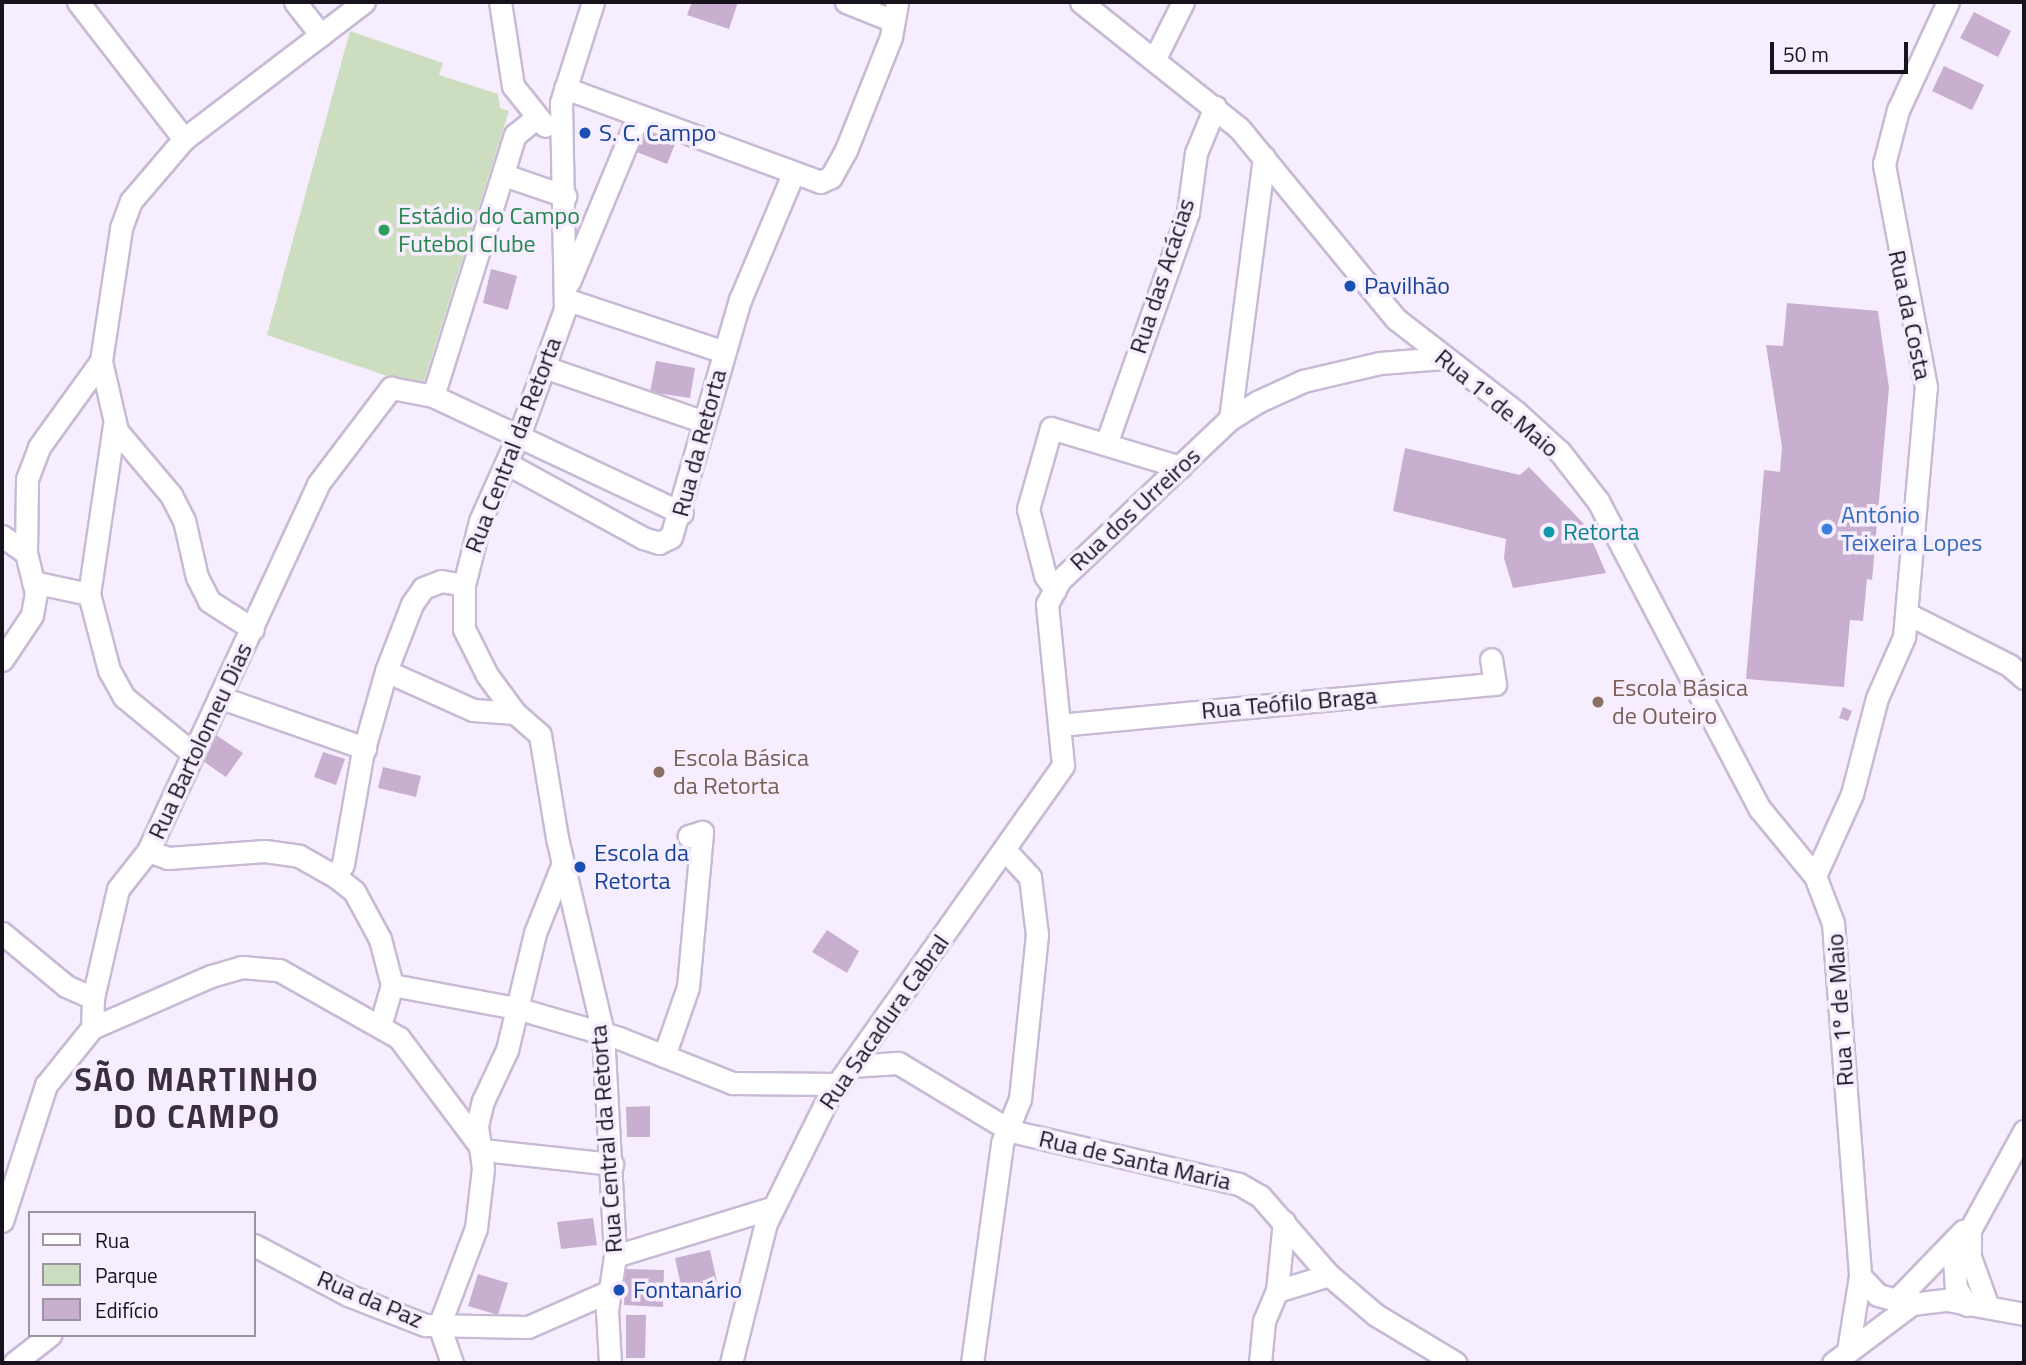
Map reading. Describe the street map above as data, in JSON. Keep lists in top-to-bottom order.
{
  "streets": {
    "street": [
      "Rua das Acácias",
      "Rua da Costa",
      "Rua 1º de Maio",
      "Rua da Retorta",
      "Rua Central da Retorta",
      "Rua dos Urreiros",
      "Rua Teófilo Braga",
      "Rua Bartolomeu Dias",
      "Rua Sacadura Cabral",
      "Rua de Santa Maria",
      "Rua da Paz"
    ]
  },
  "crossings": [
    ["Rua das Acácias", "Rua 1º de Maio"],
    ["Rua da Costa", "Rua 1º de Maio"],
    ["Rua 1º de Maio", "Rua dos Urreiros"],
    ["Rua da Retorta", "Rua Central da Retorta"],
    ["Rua Central da Retorta", "Rua da Paz"],
    ["Rua dos Urreiros", "Rua Teófilo Braga"],
    ["Rua dos Urreiros", "Rua Sacadura Cabral"],
    ["Rua Sacadura Cabral", "Rua de Santa Maria"]
  ],
  "districts": ["SÃO MARTINHO DO CAMPO"],
  "places": [
    "S. C. Campo",
    "Estádio do Campo Futebol Clube",
    "Pavilhão",
    "António Teixeira Lopes",
    "Retorta",
    "Escola Básica de Outeiro",
    "Escola Básica da Retorta",
    "Escola da Retorta",
    "Fontanário"
  ],
  "legend": ["Rua", "Parque", "Edifício"],
  "scale_bar": "50 m"
}
